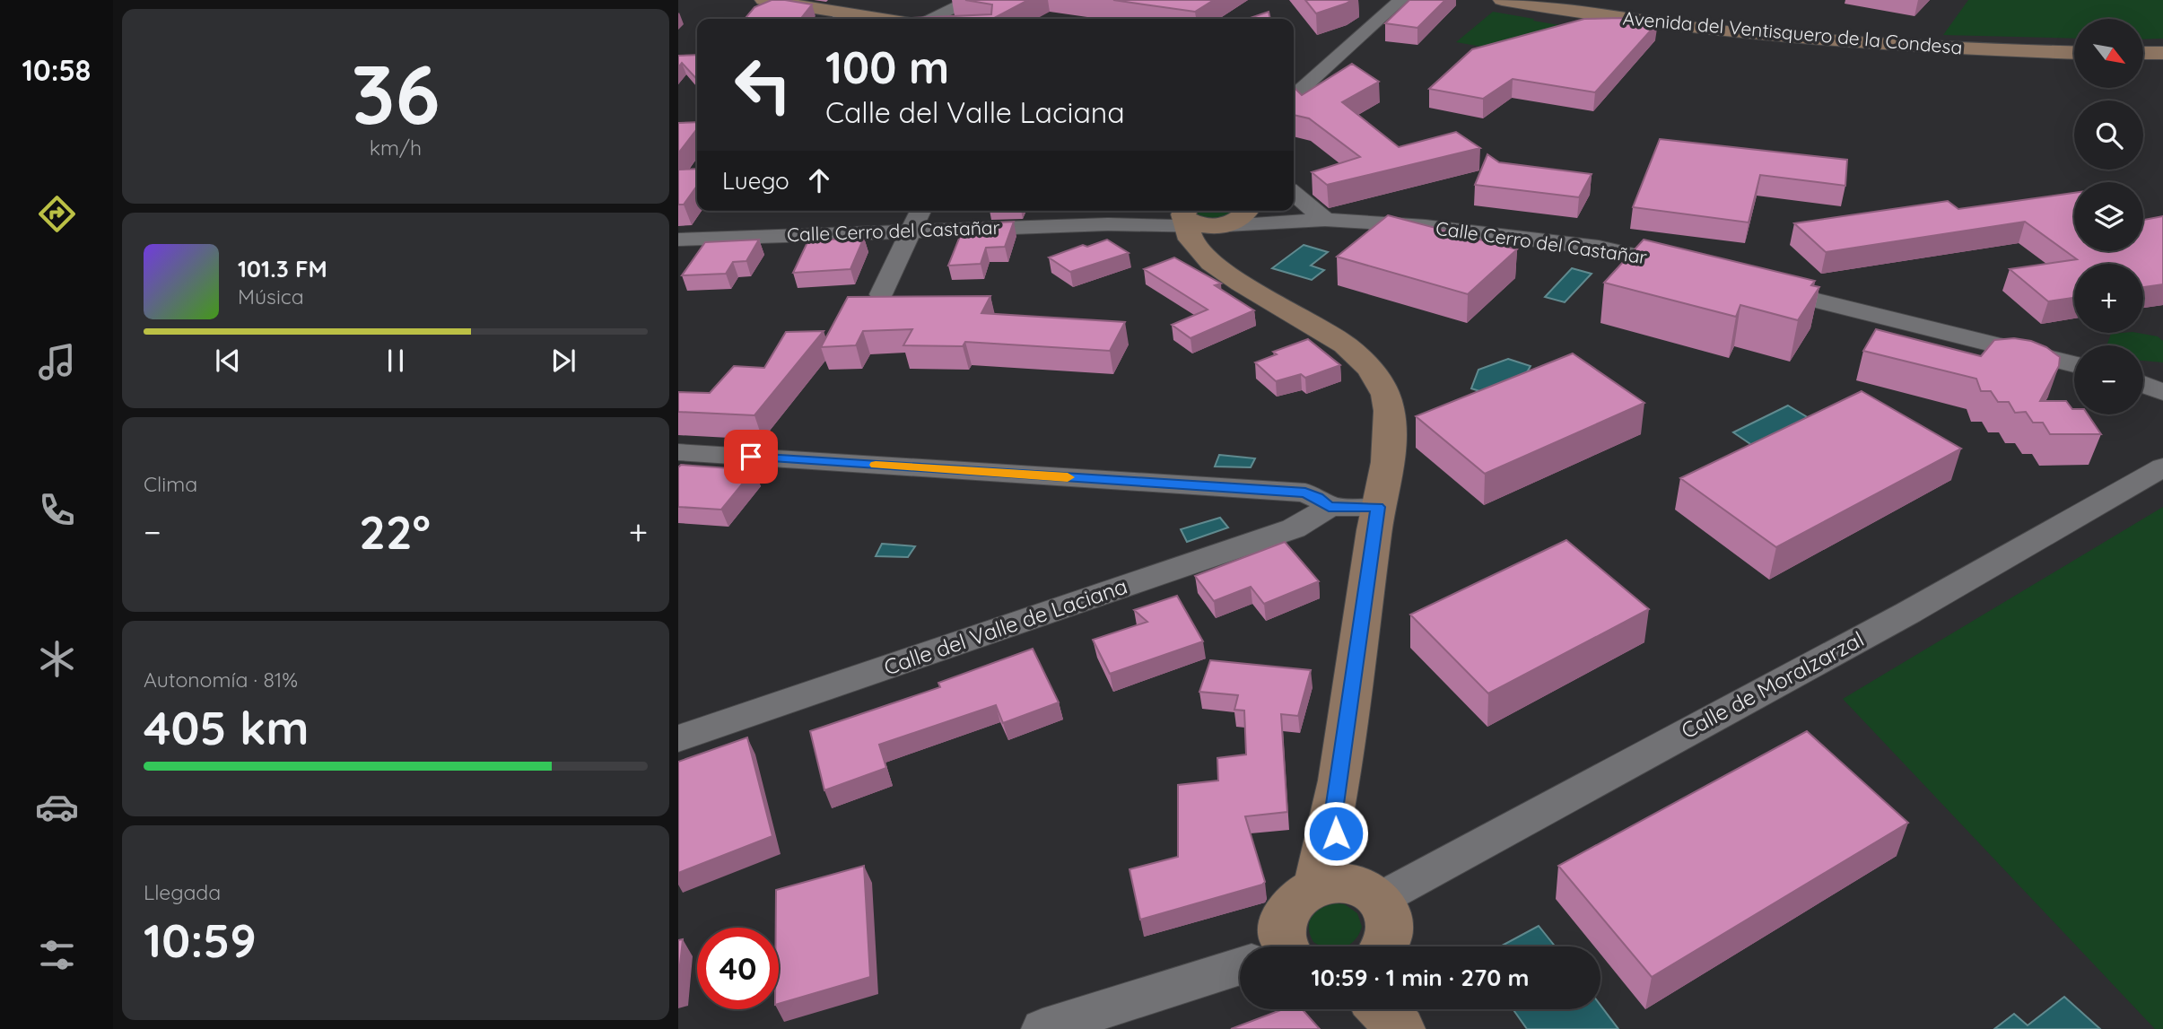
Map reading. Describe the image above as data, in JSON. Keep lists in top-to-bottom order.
{
  "streets": {
    "main road": ["Avenida del Ventisquero de la Condesa"],
    "street": ["Calle Cerro del Castañar", "Calle del Valle de Laciana", "Calle de Moralzarzal"]
  },
  "north": "bottom right",
  "page": {
    "tabs": "10:58",
    "tile": [
      ["36", "km/h"],
      "Clima",
      ["Autonomía · 81%", "405 km"],
      ["Llegada", "10:59"]
    ],
    "map_buttons": ["+", "−"],
    "turn": ["100 m", "Calle del Valle Laciana"],
    "then": "Luego",
    "song": ["101.3 FM", "Música"],
    "heat": ["−", "22°", "+"],
    "limit": "40",
    "trip": "10:59 · 1 min · 270 m"
  }
}
